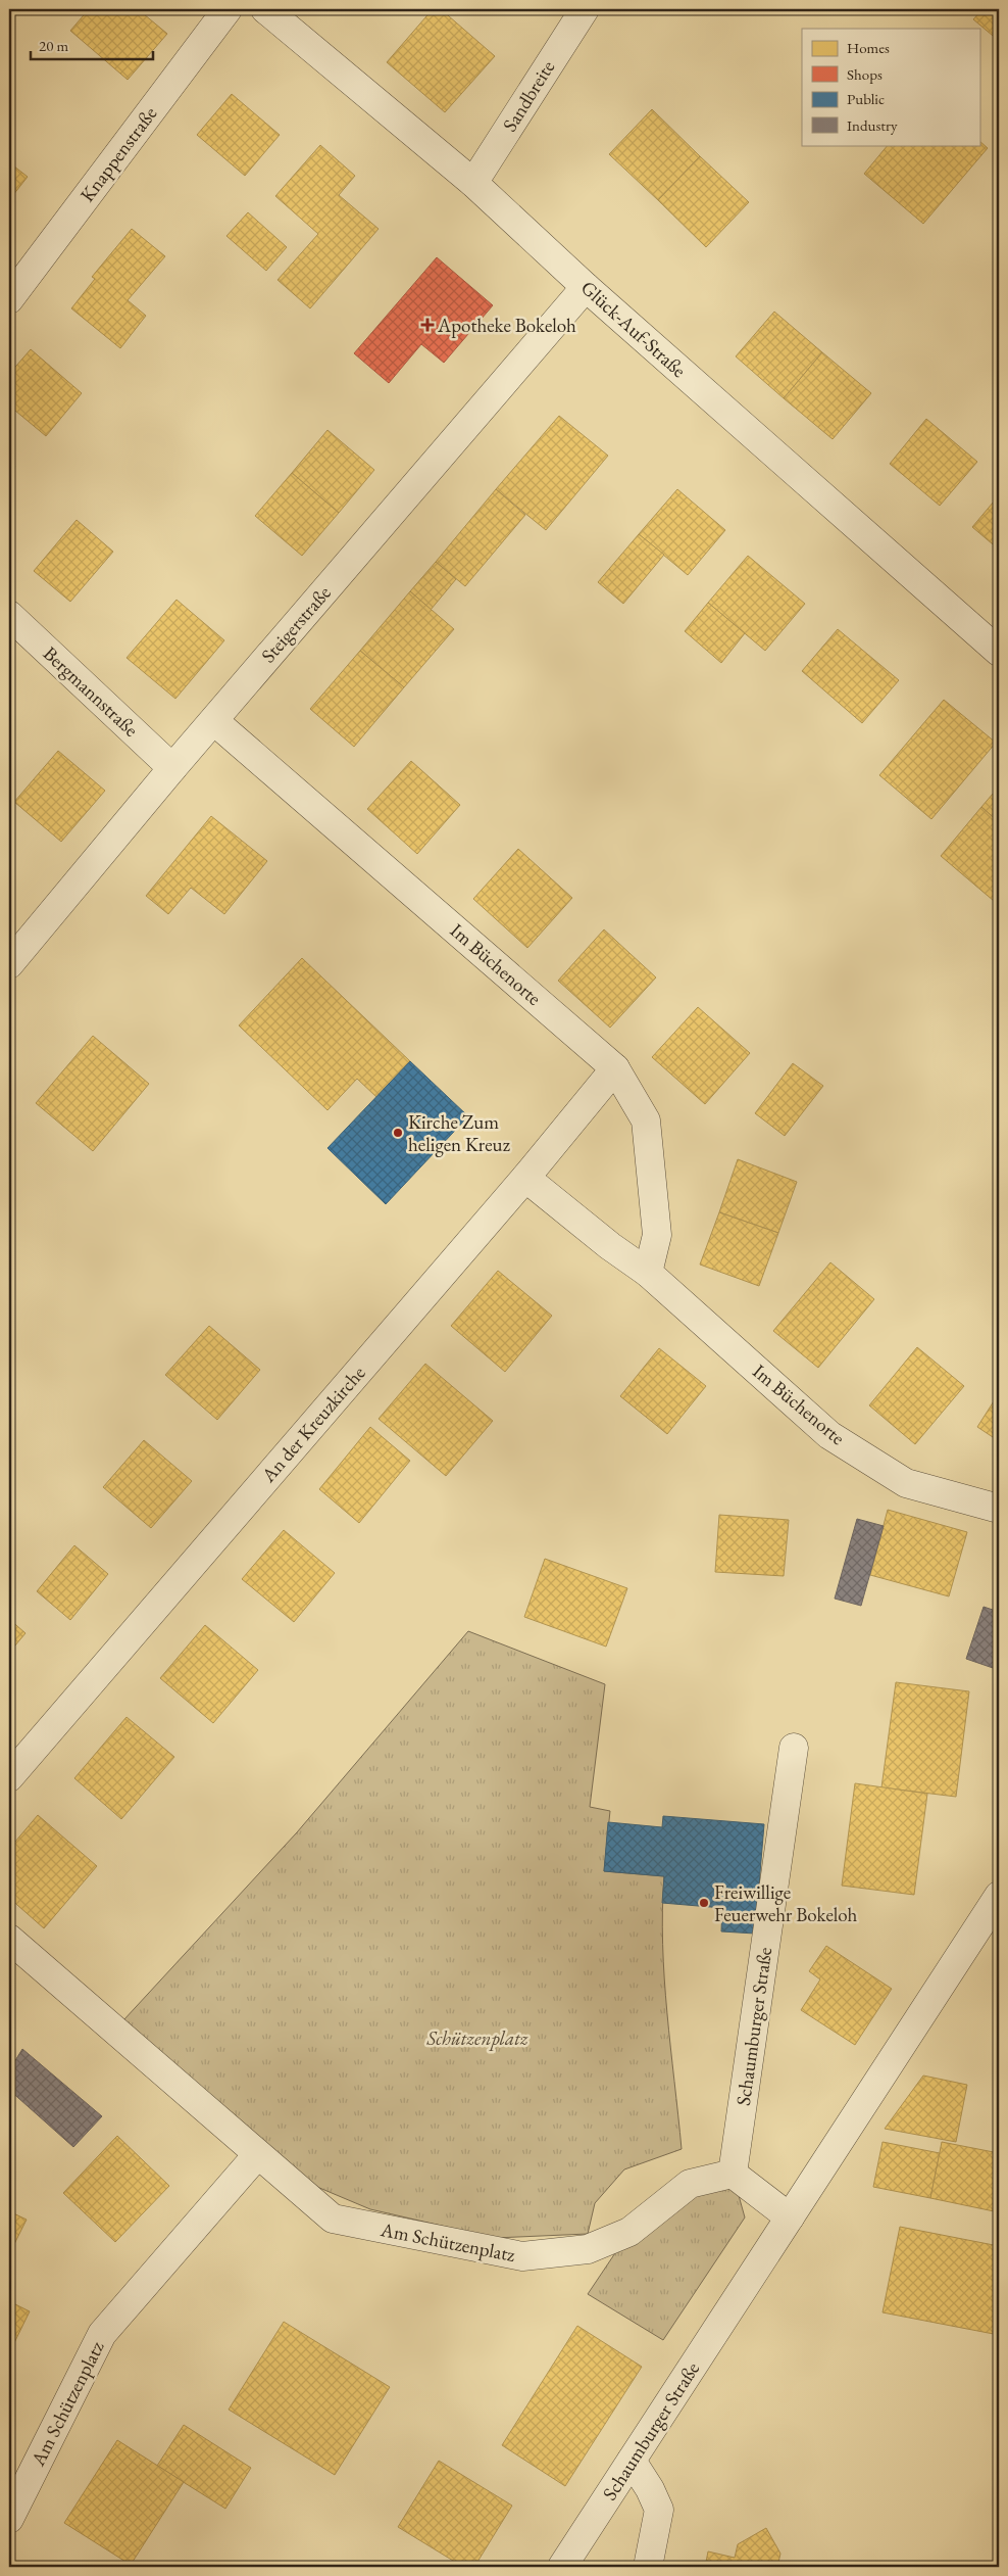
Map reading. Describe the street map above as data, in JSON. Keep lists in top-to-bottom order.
{
  "streets": {
    "street": [
      "Sandbreite",
      "Knappenstraße",
      "Glück-Auf-Straße",
      "Steigerstraße",
      "Bergmannstraße",
      "Im Büchenorte",
      "An der Kreuzkirche",
      "Schaumburger Straße",
      "Am Schützenplatz"
    ]
  },
  "crossings": [
    ["Sandbreite", "Glück-Auf-Straße"],
    ["Glück-Auf-Straße", "Steigerstraße"],
    ["Steigerstraße", "Bergmannstraße"],
    ["Steigerstraße", "Im Büchenorte"],
    ["Im Büchenorte", "An der Kreuzkirche"],
    ["Schaumburger Straße", "Am Schützenplatz"]
  ],
  "parks": ["Schützenplatz"],
  "places": {
    "health": ["Apotheke Bokeloh"],
    "other": ["Kirche Zum heligen Kreuz", "Freiwillige Feuerwehr Bokeloh"]
  },
  "legend": [
    "Homes",
    "Shops",
    "Public",
    "Industry"
  ],
  "scale_bar": "20 m"
}
